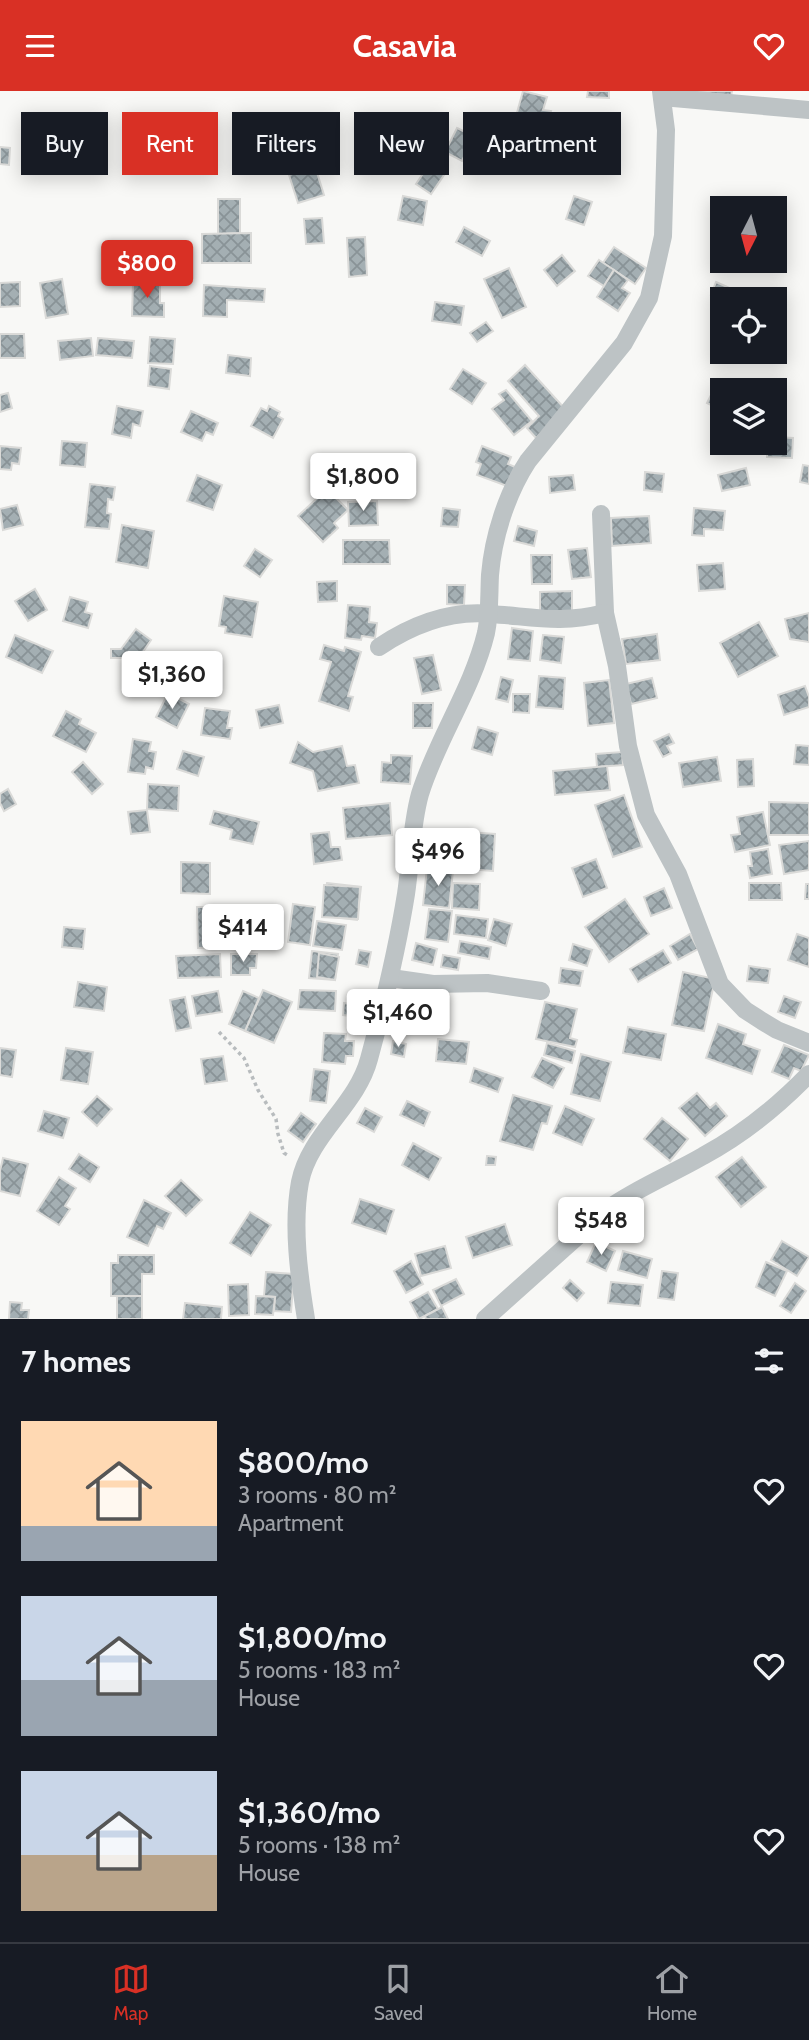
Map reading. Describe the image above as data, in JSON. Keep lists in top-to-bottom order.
{
  "north": "bottom",
  "page": {
    "header": "Casavia",
    "chip": [
      "Buy",
      "Rent",
      "Filters",
      "New",
      "Apartment"
    ],
    "price": [
      "$800",
      "$1,800",
      "$1,360",
      "$496",
      "$414",
      "$1,460",
      "$548"
    ],
    "heading": "7 homes",
    "list": [
      {
        "name": "$800/mo",
        "note": "3 rooms · 80 m² · Apartment"
      },
      {
        "name": "$1,800/mo",
        "note": "5 rooms · 183 m² · House"
      },
      {
        "name": "$1,360/mo",
        "note": "5 rooms · 138 m² · House"
      }
    ],
    "tabs": ["Map", "Saved", "Home"]
  }
}
